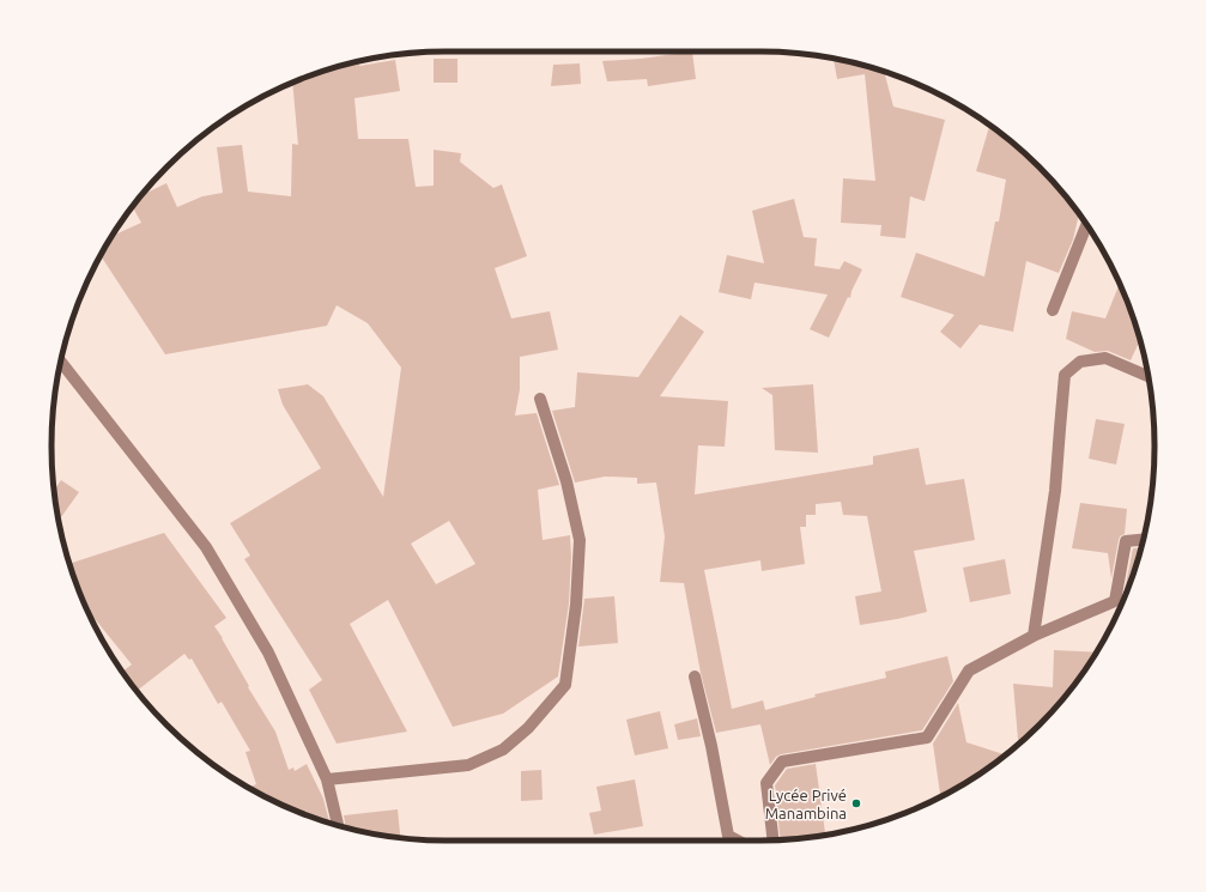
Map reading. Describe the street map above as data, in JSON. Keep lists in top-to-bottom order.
{
  "places": ["Lycée Privé Manambina"]
}
